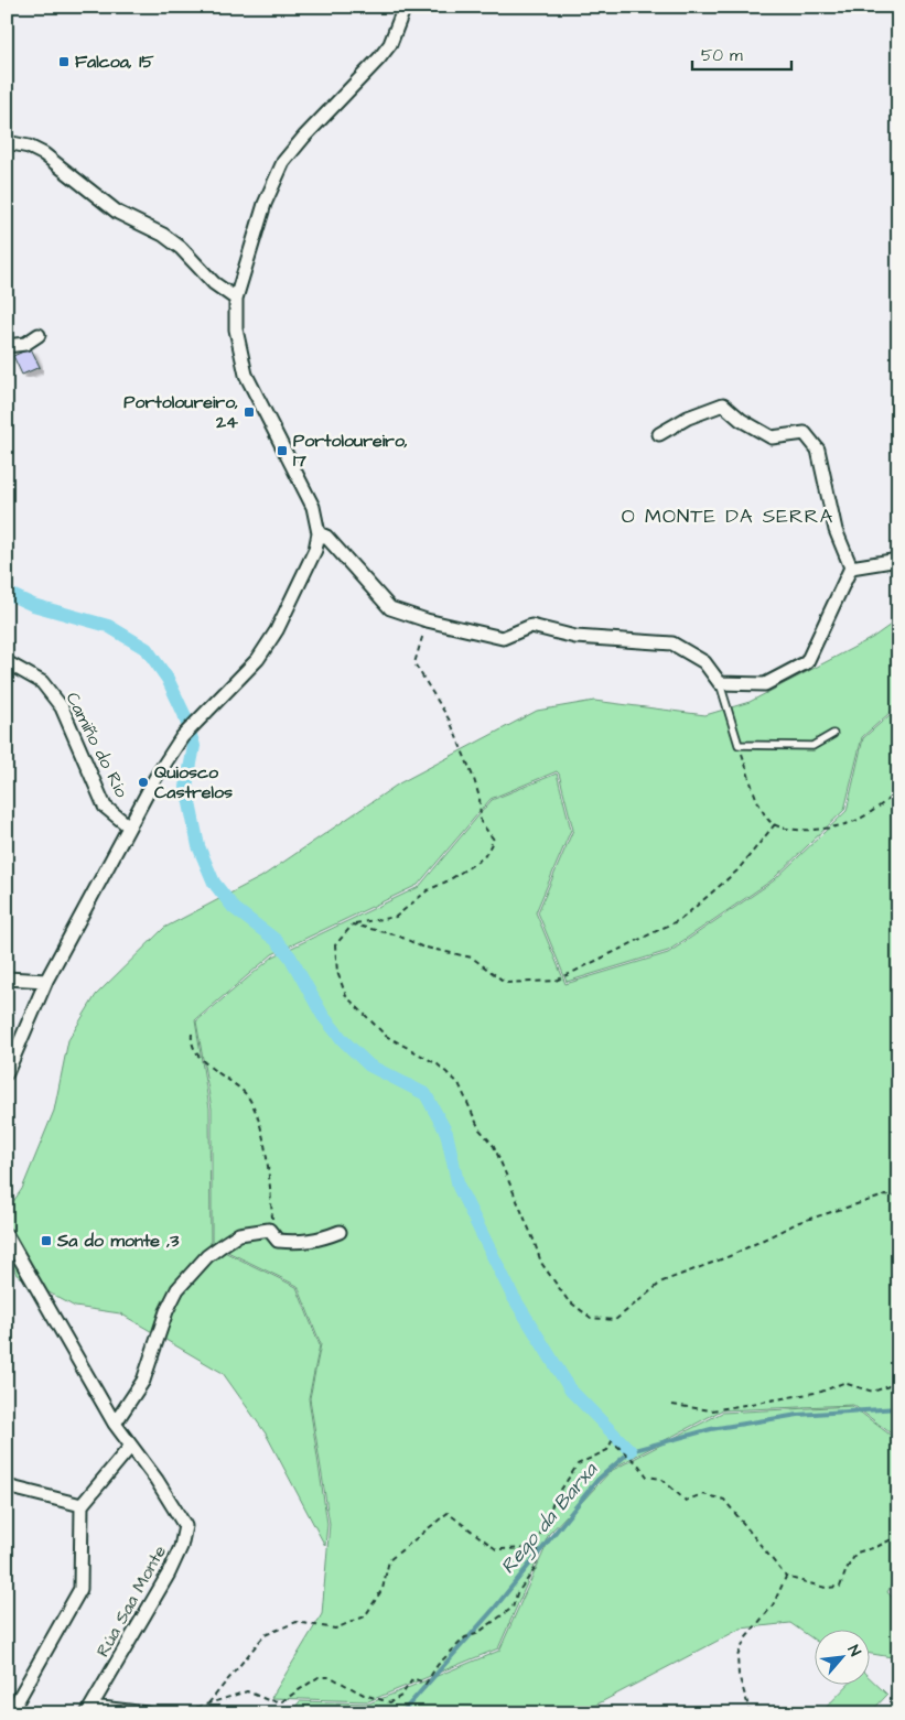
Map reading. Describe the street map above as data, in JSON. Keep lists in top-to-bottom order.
{
  "streets": {
    "street": ["Camiño do Río", "Rúa Saa Monte"]
  },
  "districts": ["O MONTE DA SERRA"],
  "water": ["Rego da Barxa"],
  "places": {
    "transit": [
      "Falcoa, 15",
      "Portoloureiro, 24",
      "Portoloureiro, 17",
      "Sa do monte ,3"
    ],
    "other": ["Quiosco Castrelos"]
  },
  "scale_bar": "50 m",
  "north": "top right"
}
